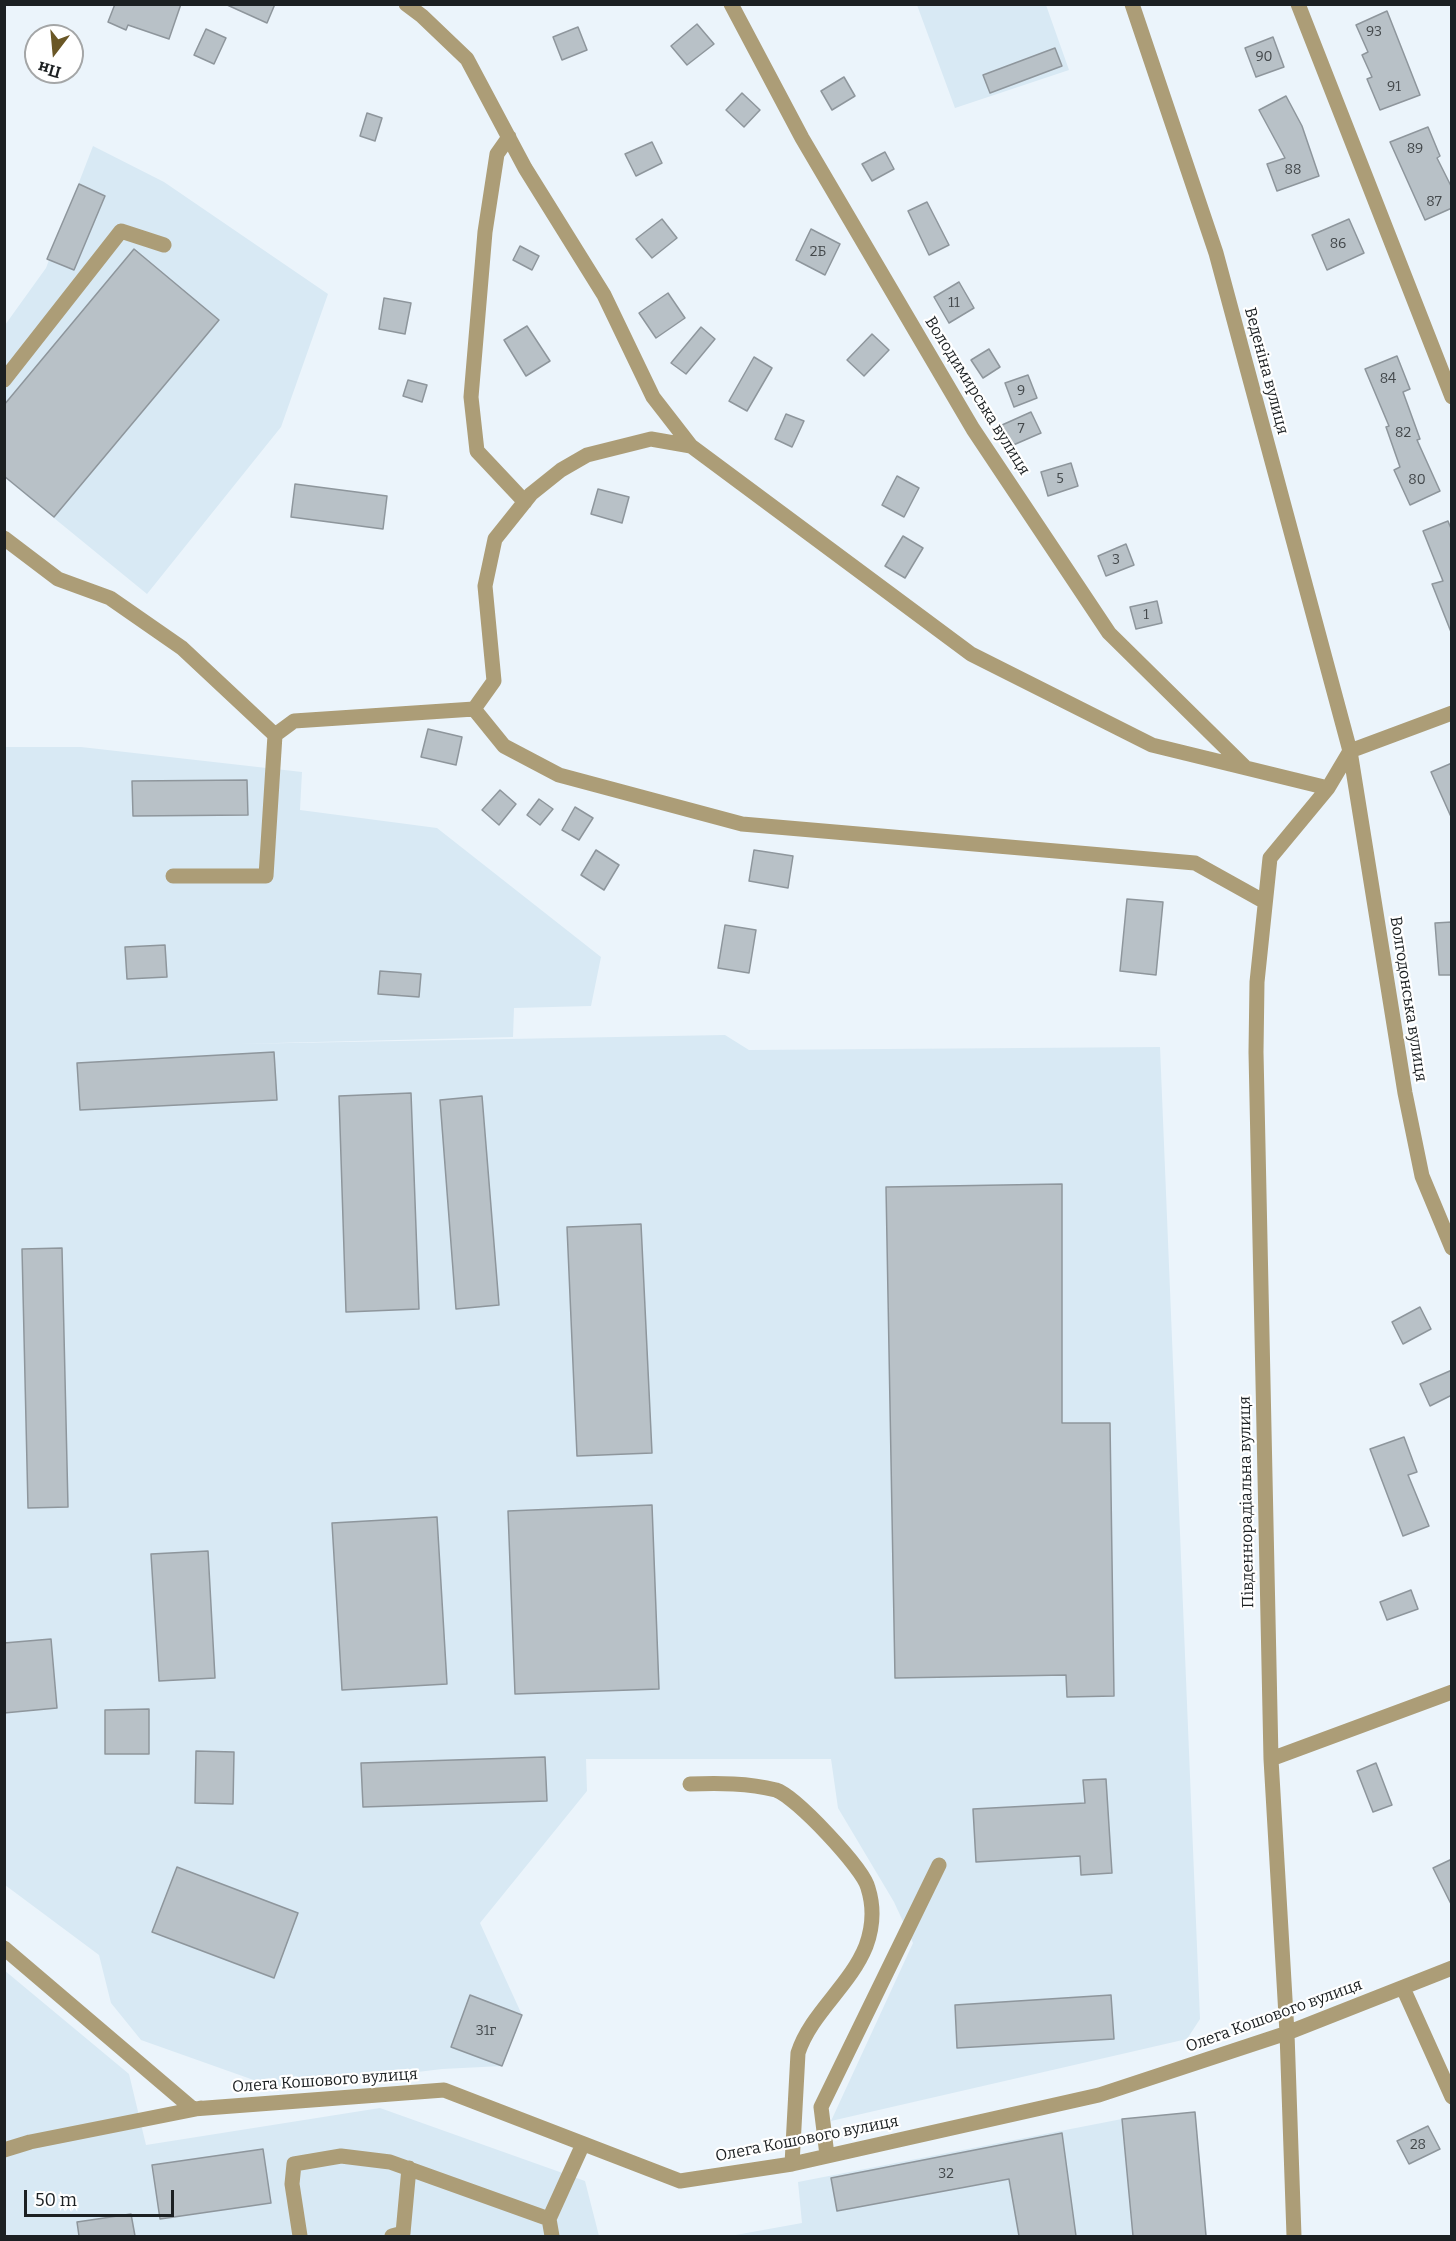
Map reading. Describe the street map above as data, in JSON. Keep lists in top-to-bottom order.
{
  "streets": {
    "street": [
      "Веденіна вулиця",
      "Володимирська вулиця",
      "Волгодонська вулиця",
      "Південнорадіальна вулиця",
      "Олега Кошового вулиця"
    ]
  },
  "crossings": [
    ["Веденіна вулиця", "Волгодонська вулиця"],
    ["Веденіна вулиця", "Південнорадіальна вулиця"],
    ["Волгодонська вулиця", "Південнорадіальна вулиця"],
    ["Південнорадіальна вулиця", "Олега Кошового вулиця"]
  ],
  "house_numbers": [
    "93",
    "90",
    "91",
    "89",
    "88",
    "87",
    "86",
    "2Б",
    "11",
    "84",
    "9",
    "7",
    "82",
    "5",
    "80",
    "3",
    "1",
    "31г",
    "28",
    "32"
  ],
  "scale_bar": "50 m",
  "north": "bottom"
}
